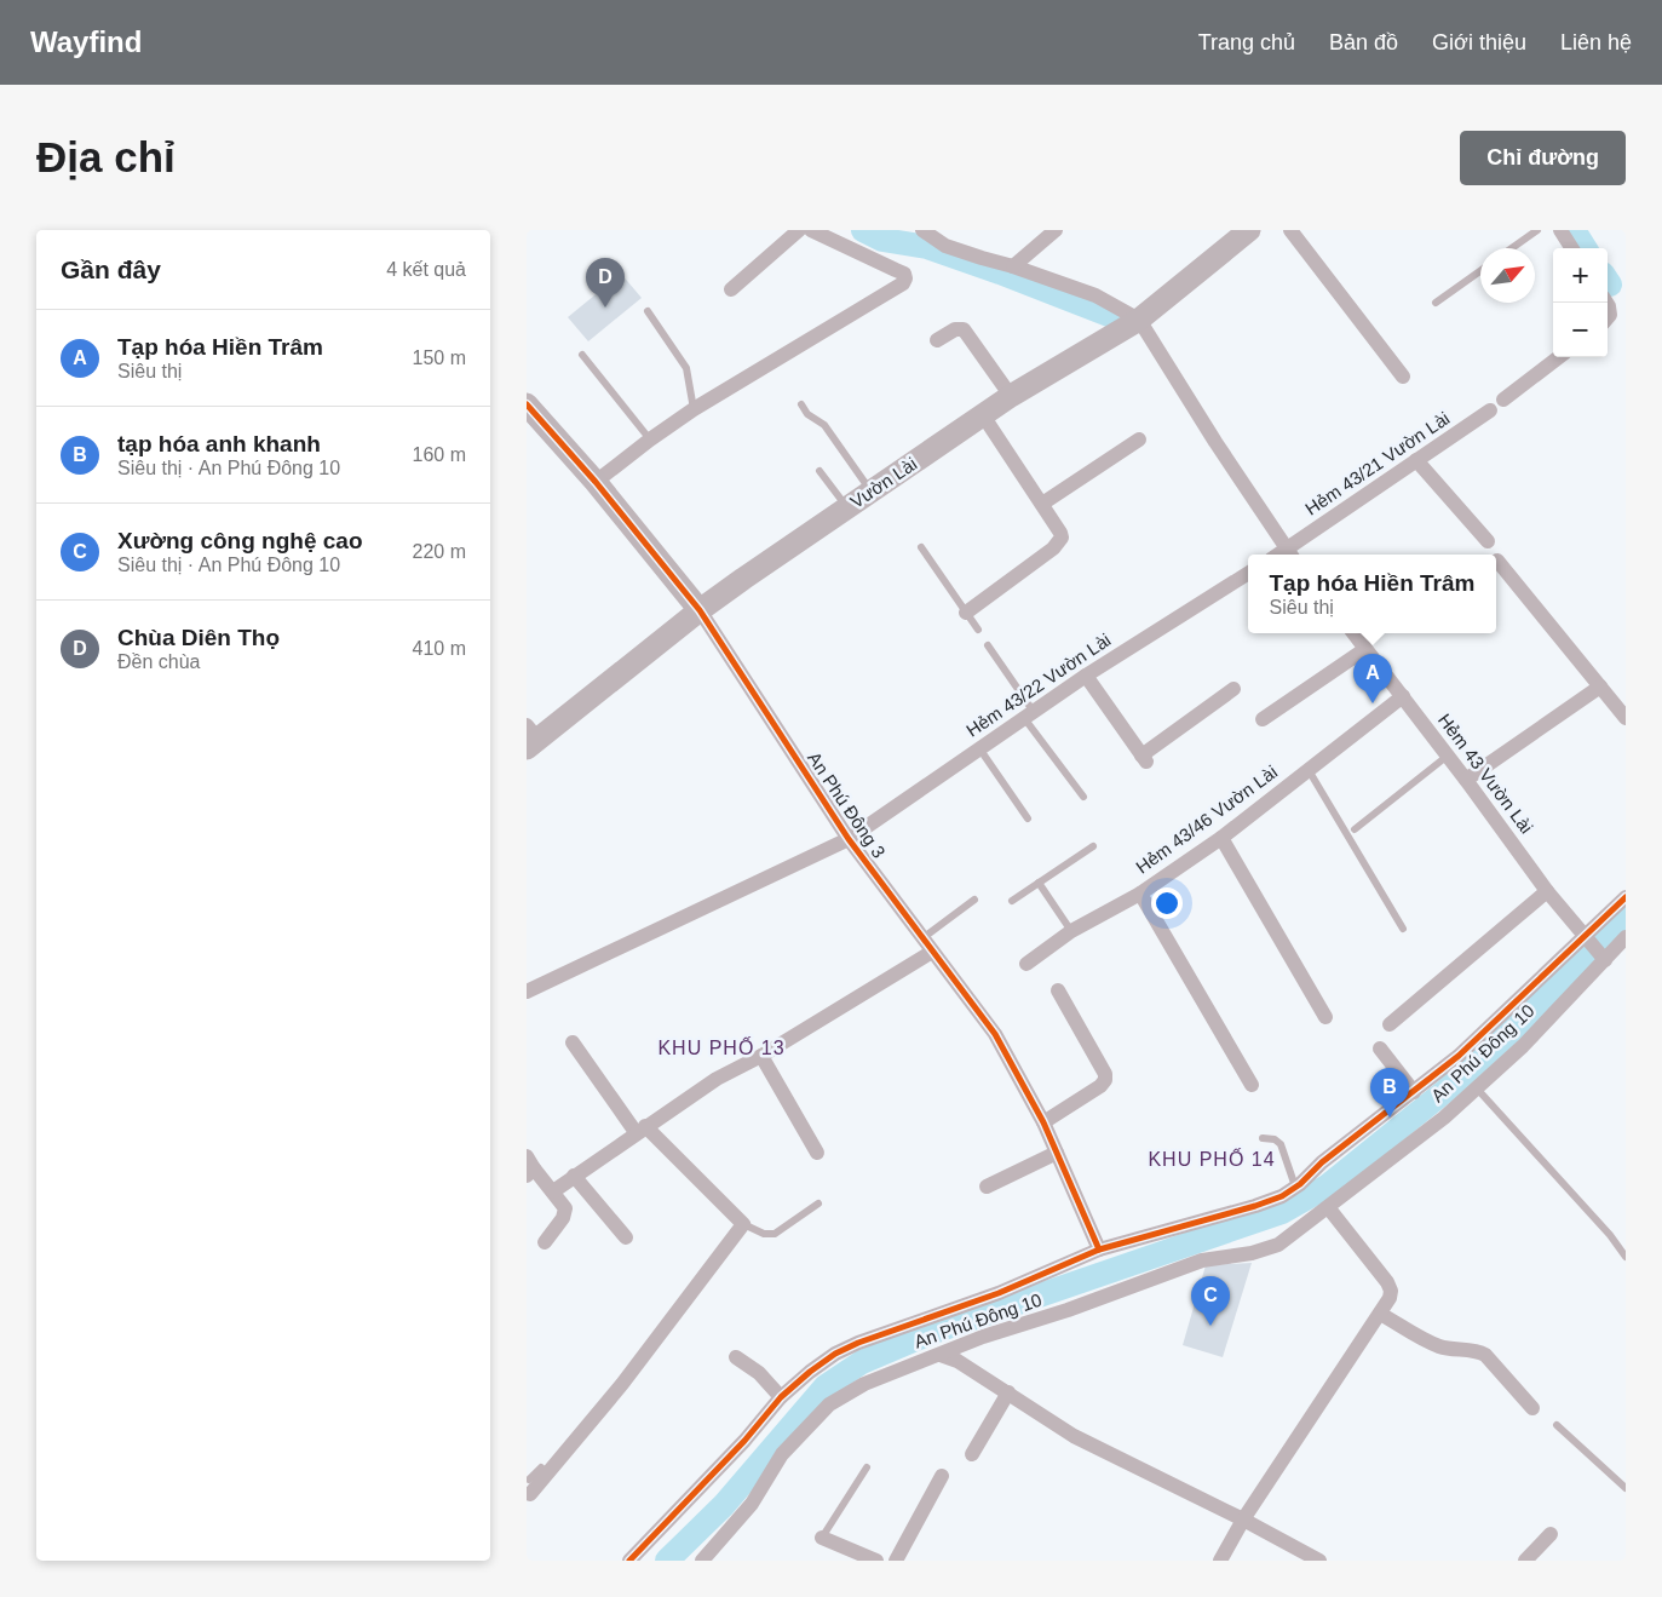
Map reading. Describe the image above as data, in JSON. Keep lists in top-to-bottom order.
{
  "streets": {
    "main road": ["Vườn Lài", "An Phú Đông 3"],
    "street": [
      "Hẻm 43/21 Vườn Lài",
      "Hẻm 43/22 Vườn Lài",
      "Hẻm 43 Vườn Lài",
      "Hẻm 43/46 Vườn Lài",
      "An Phú Đông 10"
    ]
  },
  "crossings": [
    ["Vườn Lài", "An Phú Đông 3"],
    ["Hẻm 43/22 Vườn Lài", "An Phú Đông 3"],
    ["Hẻm 43 Vườn Lài", "Hẻm 43/46 Vườn Lài"],
    ["Hẻm 43 Vườn Lài", "An Phú Đông 10"]
  ],
  "districts": ["KHU PHỐ 13", "KHU PHỐ 14"],
  "north": "top right",
  "page": {
    "header": "Wayfind",
    "nav": [
      "Trang chủ",
      "Bản đồ",
      "Giới thiệu",
      "Liên hệ"
    ],
    "buttons": "Chỉ đường",
    "title": "Địa chỉ",
    "heading": ["Gần đây", "4 kết quả"],
    "map_buttons": ["+", "−"],
    "pins": [
      "D",
      "A",
      "B",
      "C"
    ],
    "list": [
      {
        "mark": "A",
        "name": "Tạp hóa Hiền Trâm",
        "note": "Siêu thị",
        "value": "150 m"
      },
      {
        "mark": "B",
        "name": "tạp hóa anh khanh",
        "note": "Siêu thị · An Phú Đông 10",
        "value": "160 m"
      },
      {
        "mark": "C",
        "name": "Xường công nghệ cao",
        "note": "Siêu thị · An Phú Đông 10",
        "value": "220 m"
      },
      {
        "mark": "D",
        "name": "Chùa Diên Thọ",
        "note": "Đền chùa",
        "value": "410 m"
      }
    ],
    "popup": ["Tạp hóa Hiền Trâm", "Siêu thị"]
  }
}
